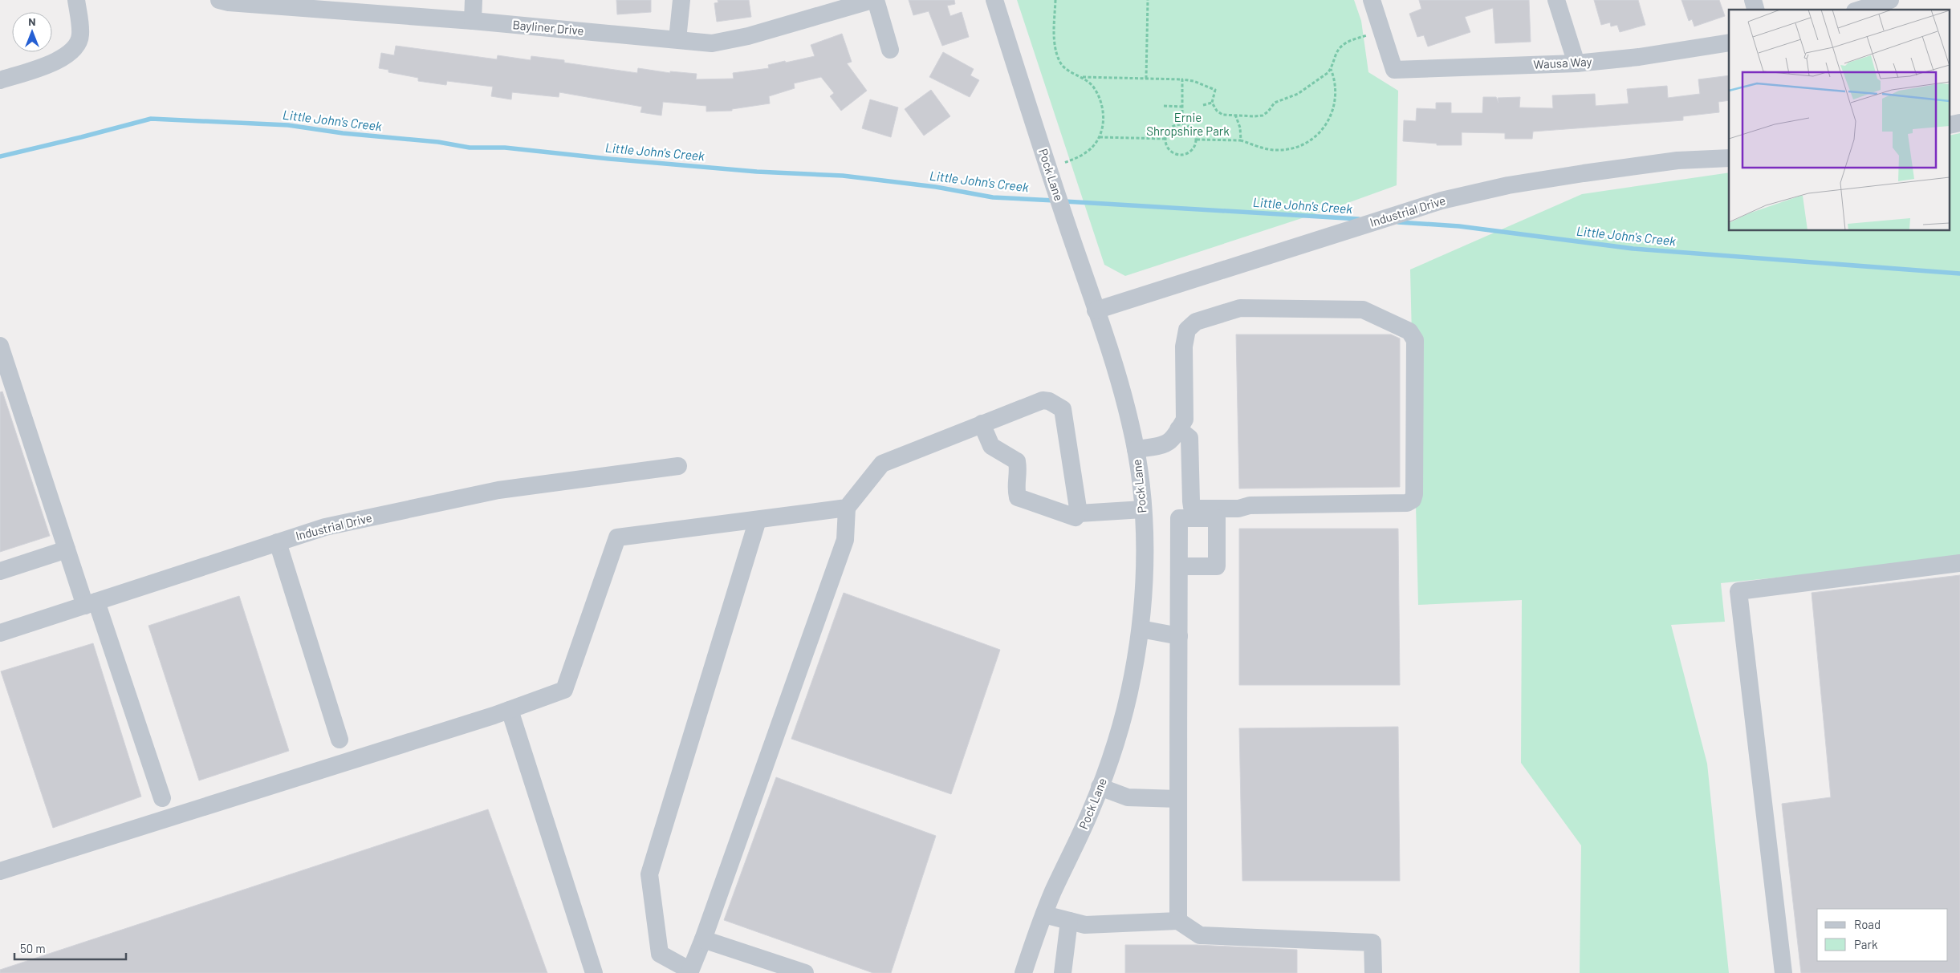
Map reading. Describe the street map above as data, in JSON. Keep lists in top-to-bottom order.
{
  "streets": {
    "street": [
      "Bayliner Drive",
      "Wausa Way",
      "Pock Lane",
      "Industrial Drive"
    ]
  },
  "crossings": [
    ["Pock Lane", "Industrial Drive"]
  ],
  "water": ["Little John's Creek"],
  "parks": ["Ernie Shropshire Park"],
  "legend": ["Road", "Park"],
  "scale_bar": "50 m",
  "north": "top"
}
